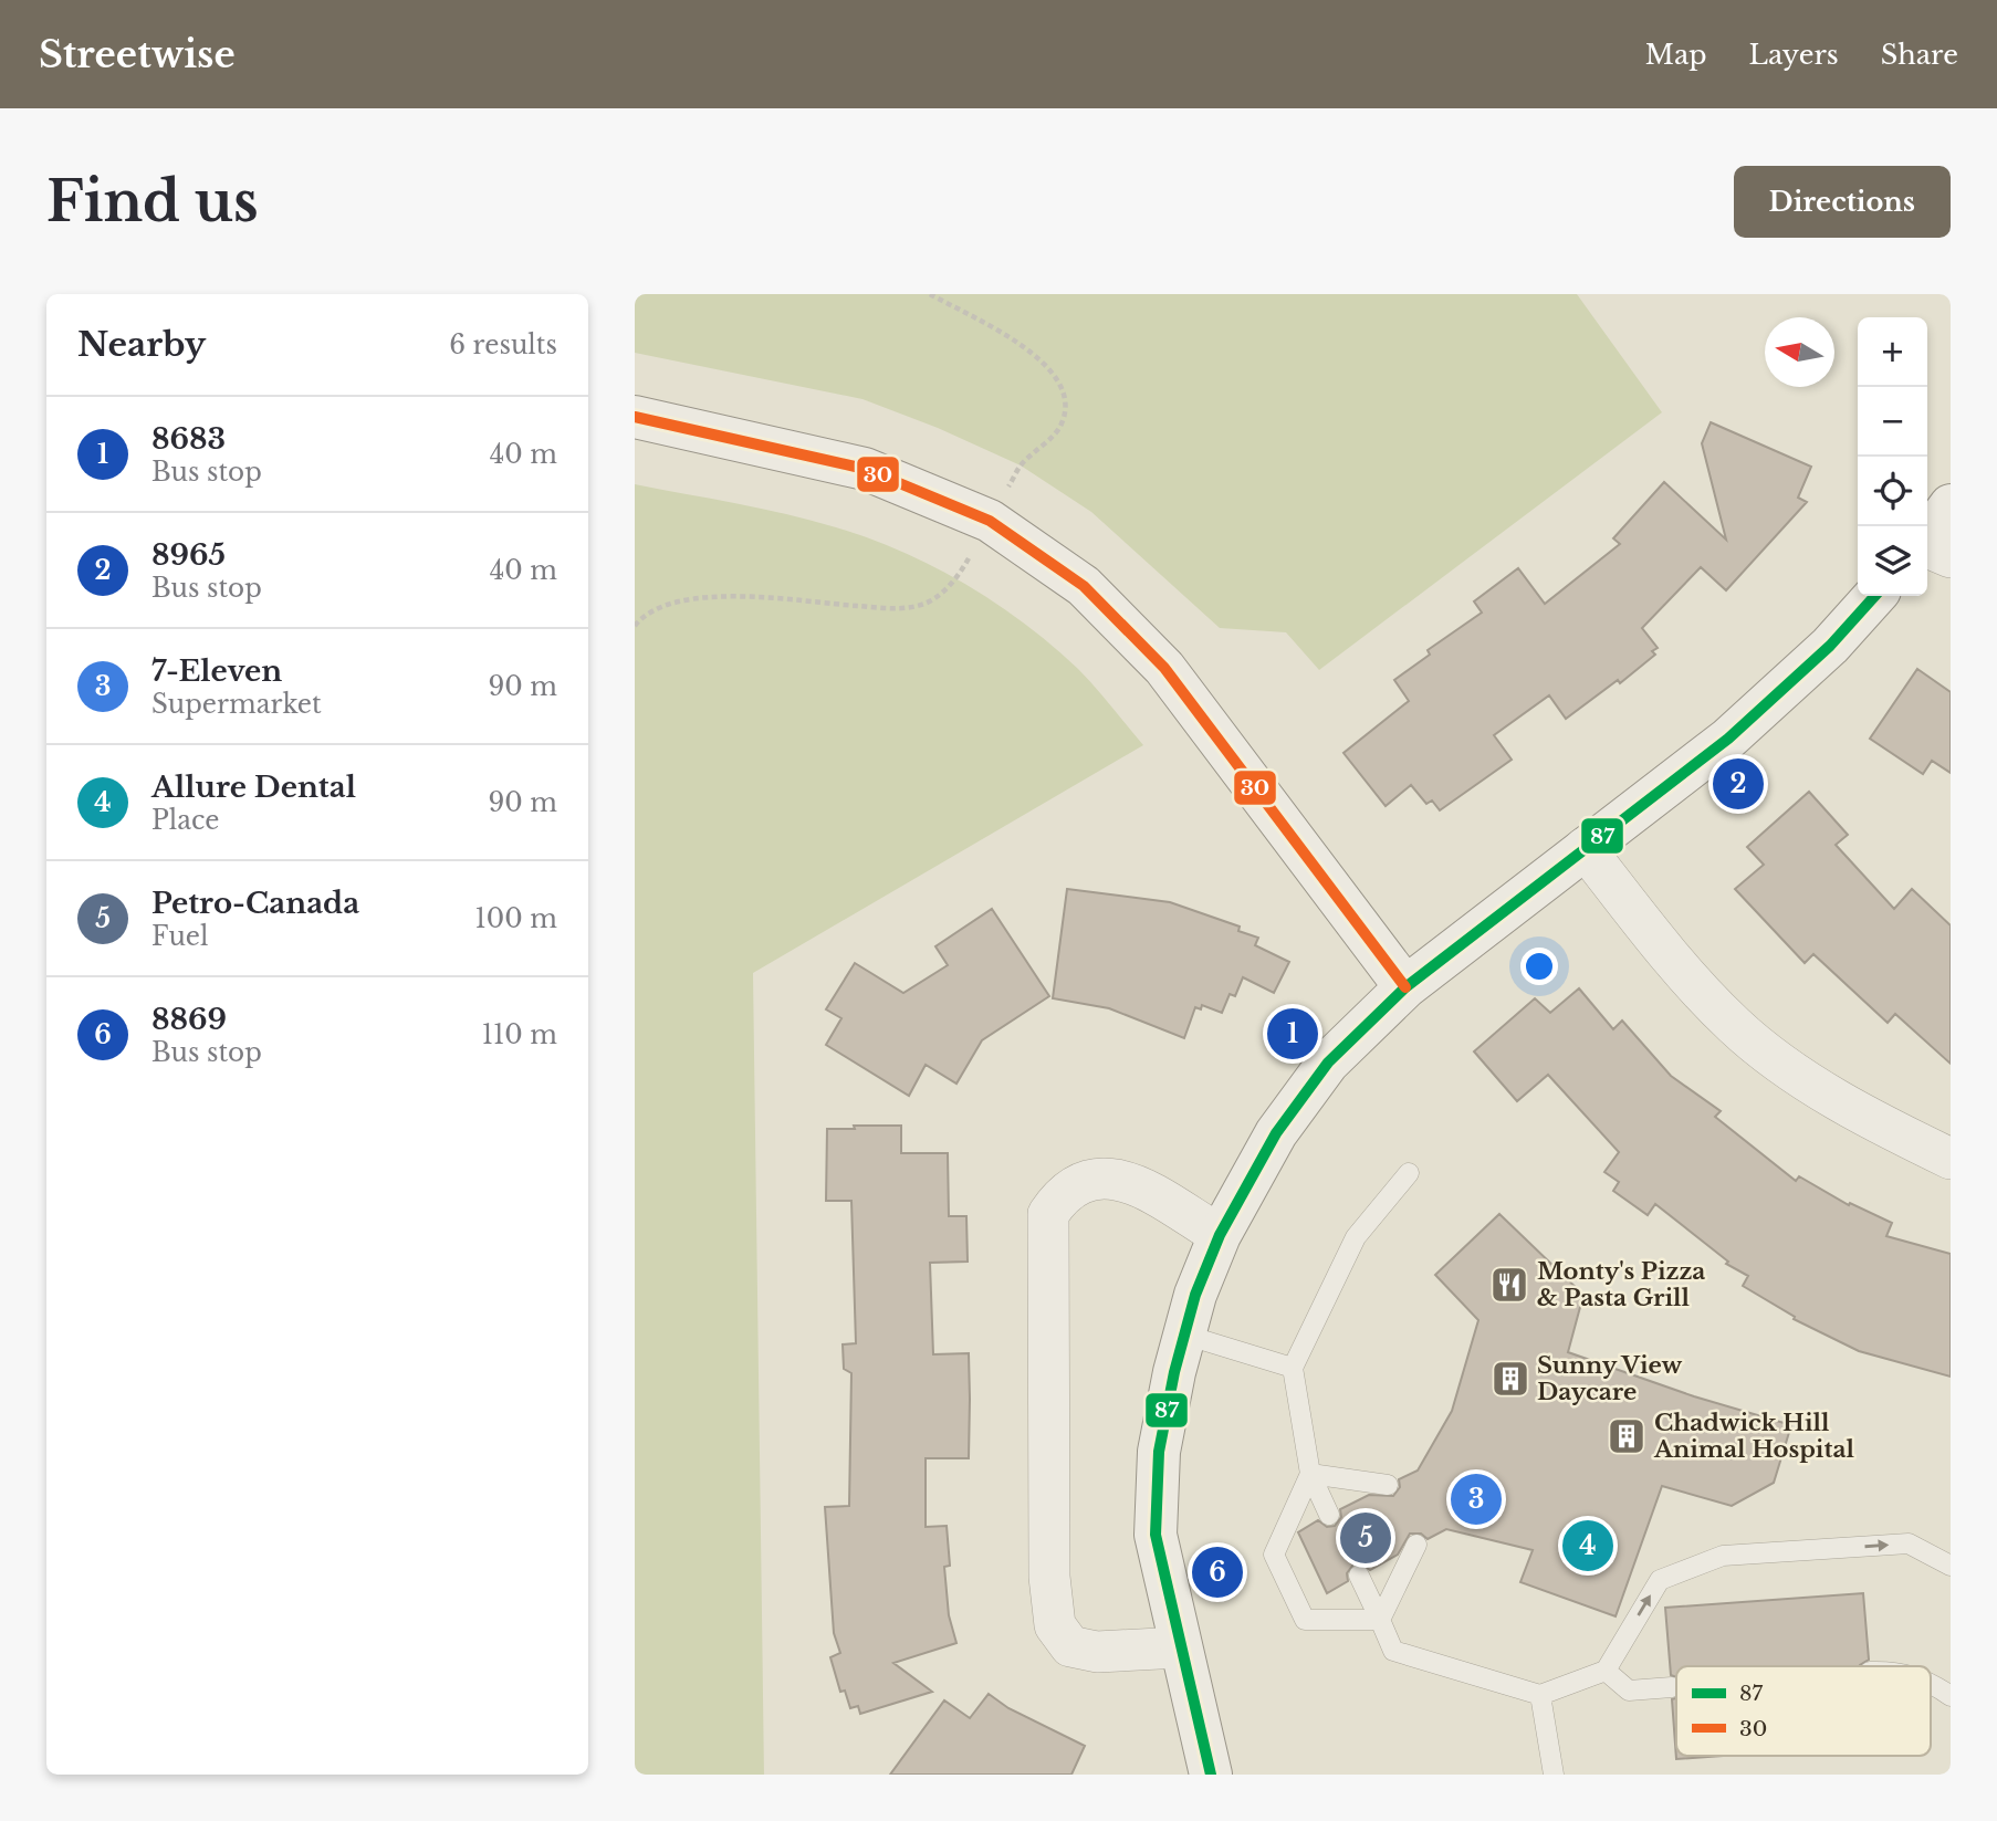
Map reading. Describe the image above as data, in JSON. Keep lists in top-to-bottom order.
{
  "places": {
    "restaurant": ["Monty's Pizza & Pasta Grill"],
    "building": ["Sunny View Daycare", "Chadwick Hill Animal Hospital"]
  },
  "lines": ["transit line 30", "transit line 87"],
  "legend": ["87", "30"],
  "north": "left",
  "page": {
    "header": "Streetwise",
    "nav": ["Map", "Layers", "Share"],
    "buttons": "Directions",
    "title": "Find us",
    "heading": ["Nearby", "6 results"],
    "map_buttons": ["+", "−"],
    "list": [
      {
        "mark": "1",
        "name": "8683",
        "note": "Bus stop",
        "value": "40 m"
      },
      {
        "mark": "2",
        "name": "8965",
        "note": "Bus stop",
        "value": "40 m"
      },
      {
        "mark": "3",
        "name": "7-Eleven",
        "note": "Supermarket",
        "value": "90 m"
      },
      {
        "mark": "4",
        "name": "Allure Dental",
        "note": "Place",
        "value": "90 m"
      },
      {
        "mark": "5",
        "name": "Petro-Canada",
        "note": "Fuel",
        "value": "100 m"
      },
      {
        "mark": "6",
        "name": "8869",
        "note": "Bus stop",
        "value": "110 m"
      }
    ],
    "pins": [
      "2",
      "1",
      "3",
      "5",
      "4",
      "6"
    ]
  }
}
